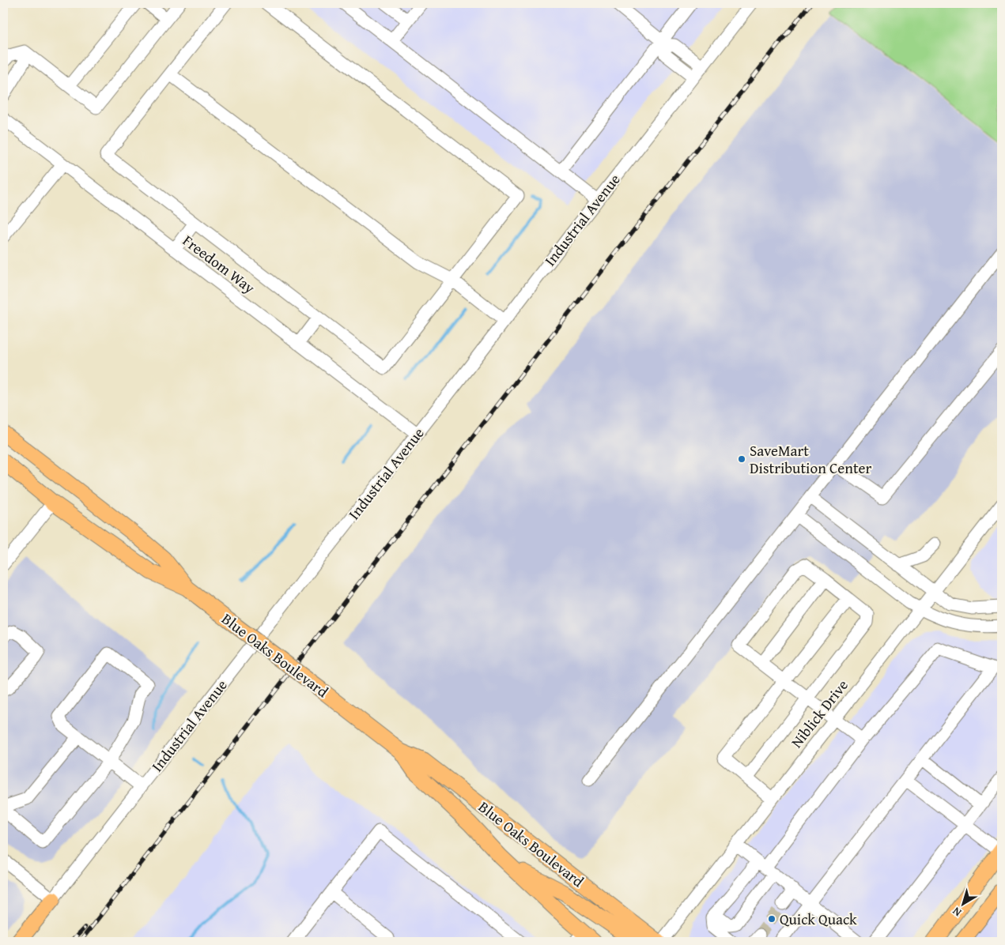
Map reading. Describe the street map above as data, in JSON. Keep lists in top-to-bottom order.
{
  "streets": {
    "main road": ["Industrial Avenue", "Blue Oaks Boulevard"],
    "street": ["Freedom Way", "Niblick Drive"]
  },
  "crossings": [
    ["Industrial Avenue", "Freedom Way"]
  ],
  "places": ["SaveMart Distribution Center", "Quick Quack"],
  "north": "bottom left"
}
